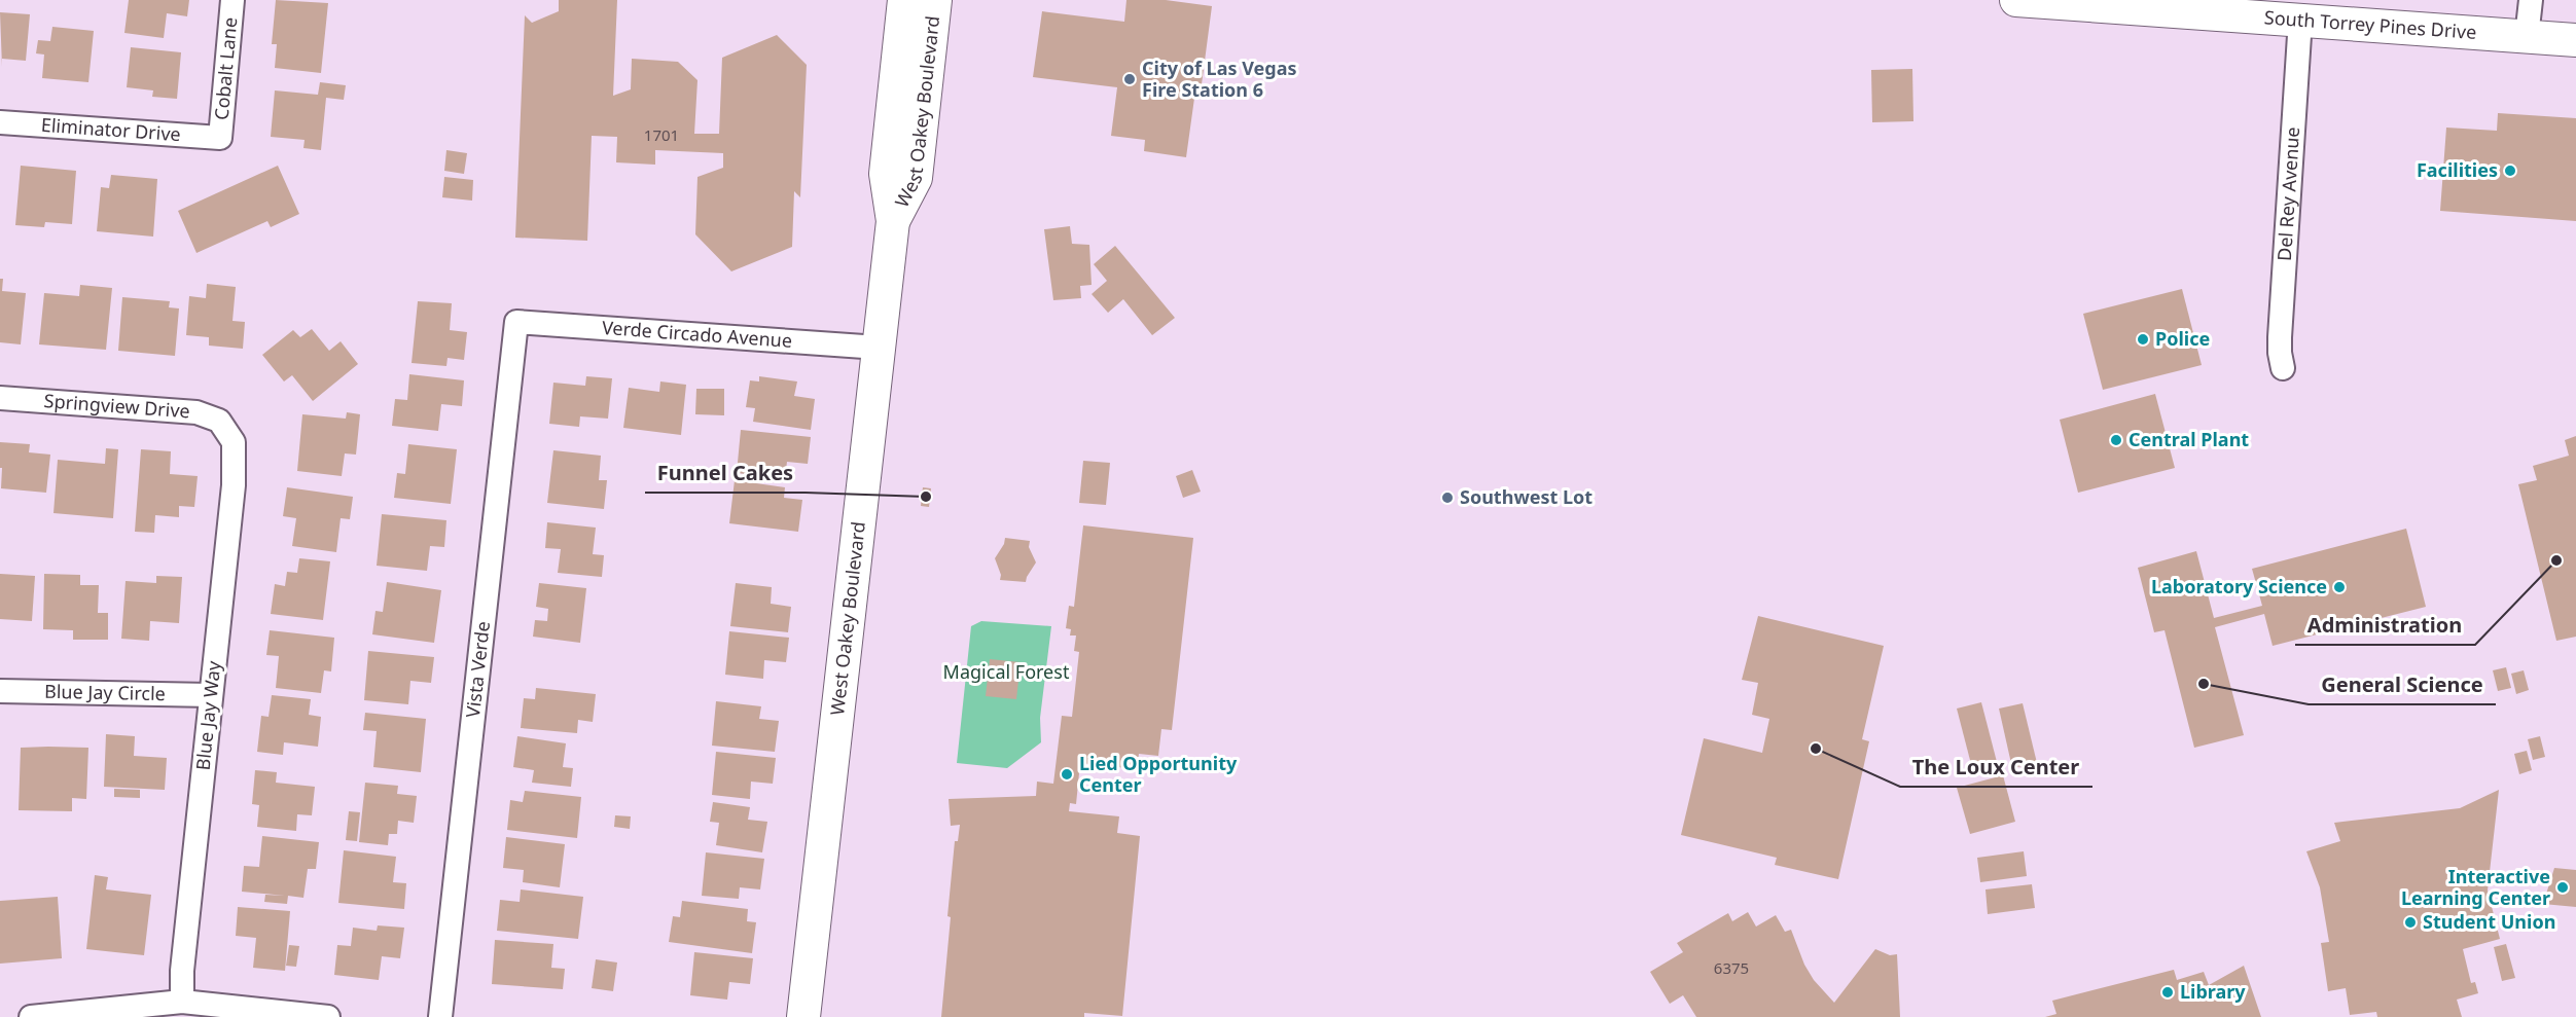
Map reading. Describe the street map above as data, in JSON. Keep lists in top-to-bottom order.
{
  "streets": {
    "main road": ["South Torrey Pines Drive", "West Oakey Boulevard"],
    "street": [
      "Cobalt Lane",
      "Eliminator Drive",
      "Del Rey Avenue",
      "Verde Circado Avenue",
      "Springview Drive",
      "Vista Verde",
      "Blue Jay Circle",
      "Blue Jay Way"
    ]
  },
  "crossings": [
    ["South Torrey Pines Drive", "Del Rey Avenue"],
    ["Cobalt Lane", "Eliminator Drive"],
    ["West Oakey Boulevard", "Verde Circado Avenue"],
    ["Verde Circado Avenue", "Vista Verde"],
    ["Springview Drive", "Blue Jay Way"],
    ["Blue Jay Circle", "Blue Jay Way"]
  ],
  "parks": ["Magical Forest"],
  "places": [
    "City of Las Vegas Fire Station 6",
    "Facilities",
    "Police",
    "Central Plant",
    "Funnel Cakes",
    "Southwest Lot",
    "Administration",
    "Laboratory Science",
    "General Science",
    "The Loux Center",
    "Lied Opportunity Center",
    "Interactive Learning Center",
    "Student Union",
    "Library"
  ],
  "house_numbers": ["1701", "6375"]
}
